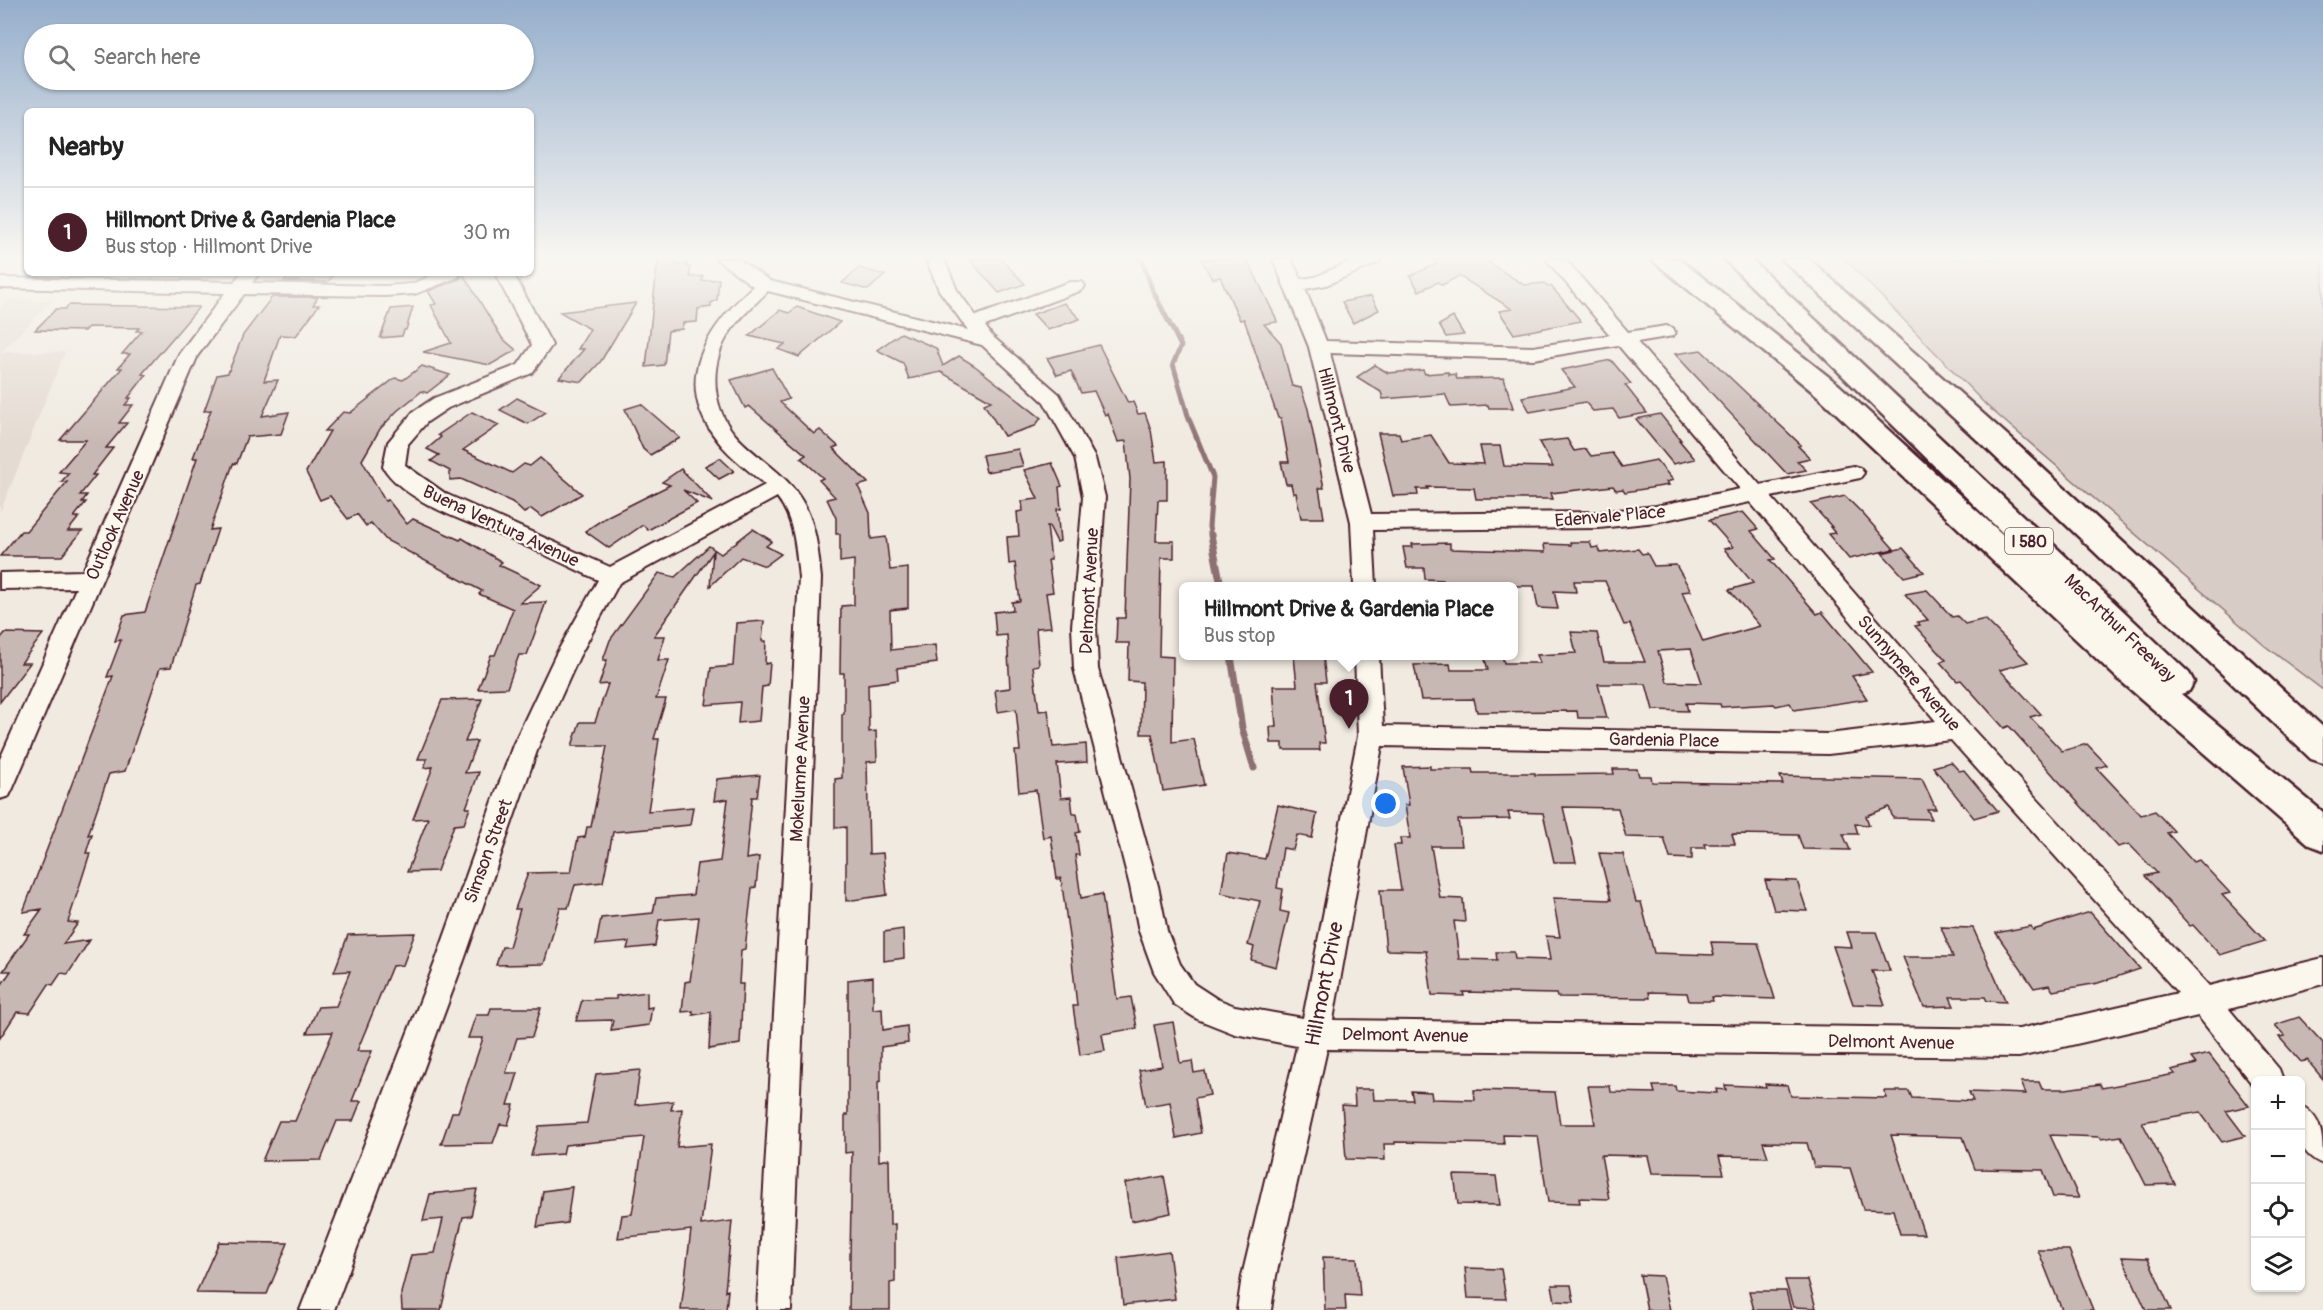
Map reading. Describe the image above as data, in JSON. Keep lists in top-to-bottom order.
{
  "streets": {
    "highway": ["I 580", "MacArthur Freeway"],
    "street": [
      "Hillmont Drive",
      "Edenvale Place",
      "Outlook Avenue",
      "Buena Ventura Avenue",
      "Delmont Avenue",
      "Sunnymere Avenue",
      "Gardenia Place",
      "Mokelumne Avenue",
      "Simson Street"
    ]
  },
  "crossings": [
    ["Hillmont Drive", "Edenvale Place"],
    ["Hillmont Drive", "Delmont Avenue"],
    ["Hillmont Drive", "Gardenia Place"],
    ["Edenvale Place", "Sunnymere Avenue"],
    ["Buena Ventura Avenue", "Simson Street"],
    ["Delmont Avenue", "Sunnymere Avenue"],
    ["Sunnymere Avenue", "Gardenia Place"]
  ],
  "page": {
    "search": "Search here",
    "heading": "Nearby",
    "list": [
      {
        "mark": "1",
        "name": "Hillmont Drive & Gardenia Place",
        "note": "Bus stop · Hillmont Drive",
        "value": "30 m"
      }
    ],
    "popup": ["Hillmont Drive & Gardenia Place", "Bus stop"],
    "pins": "1",
    "map_buttons": ["+", "−"]
  }
}
